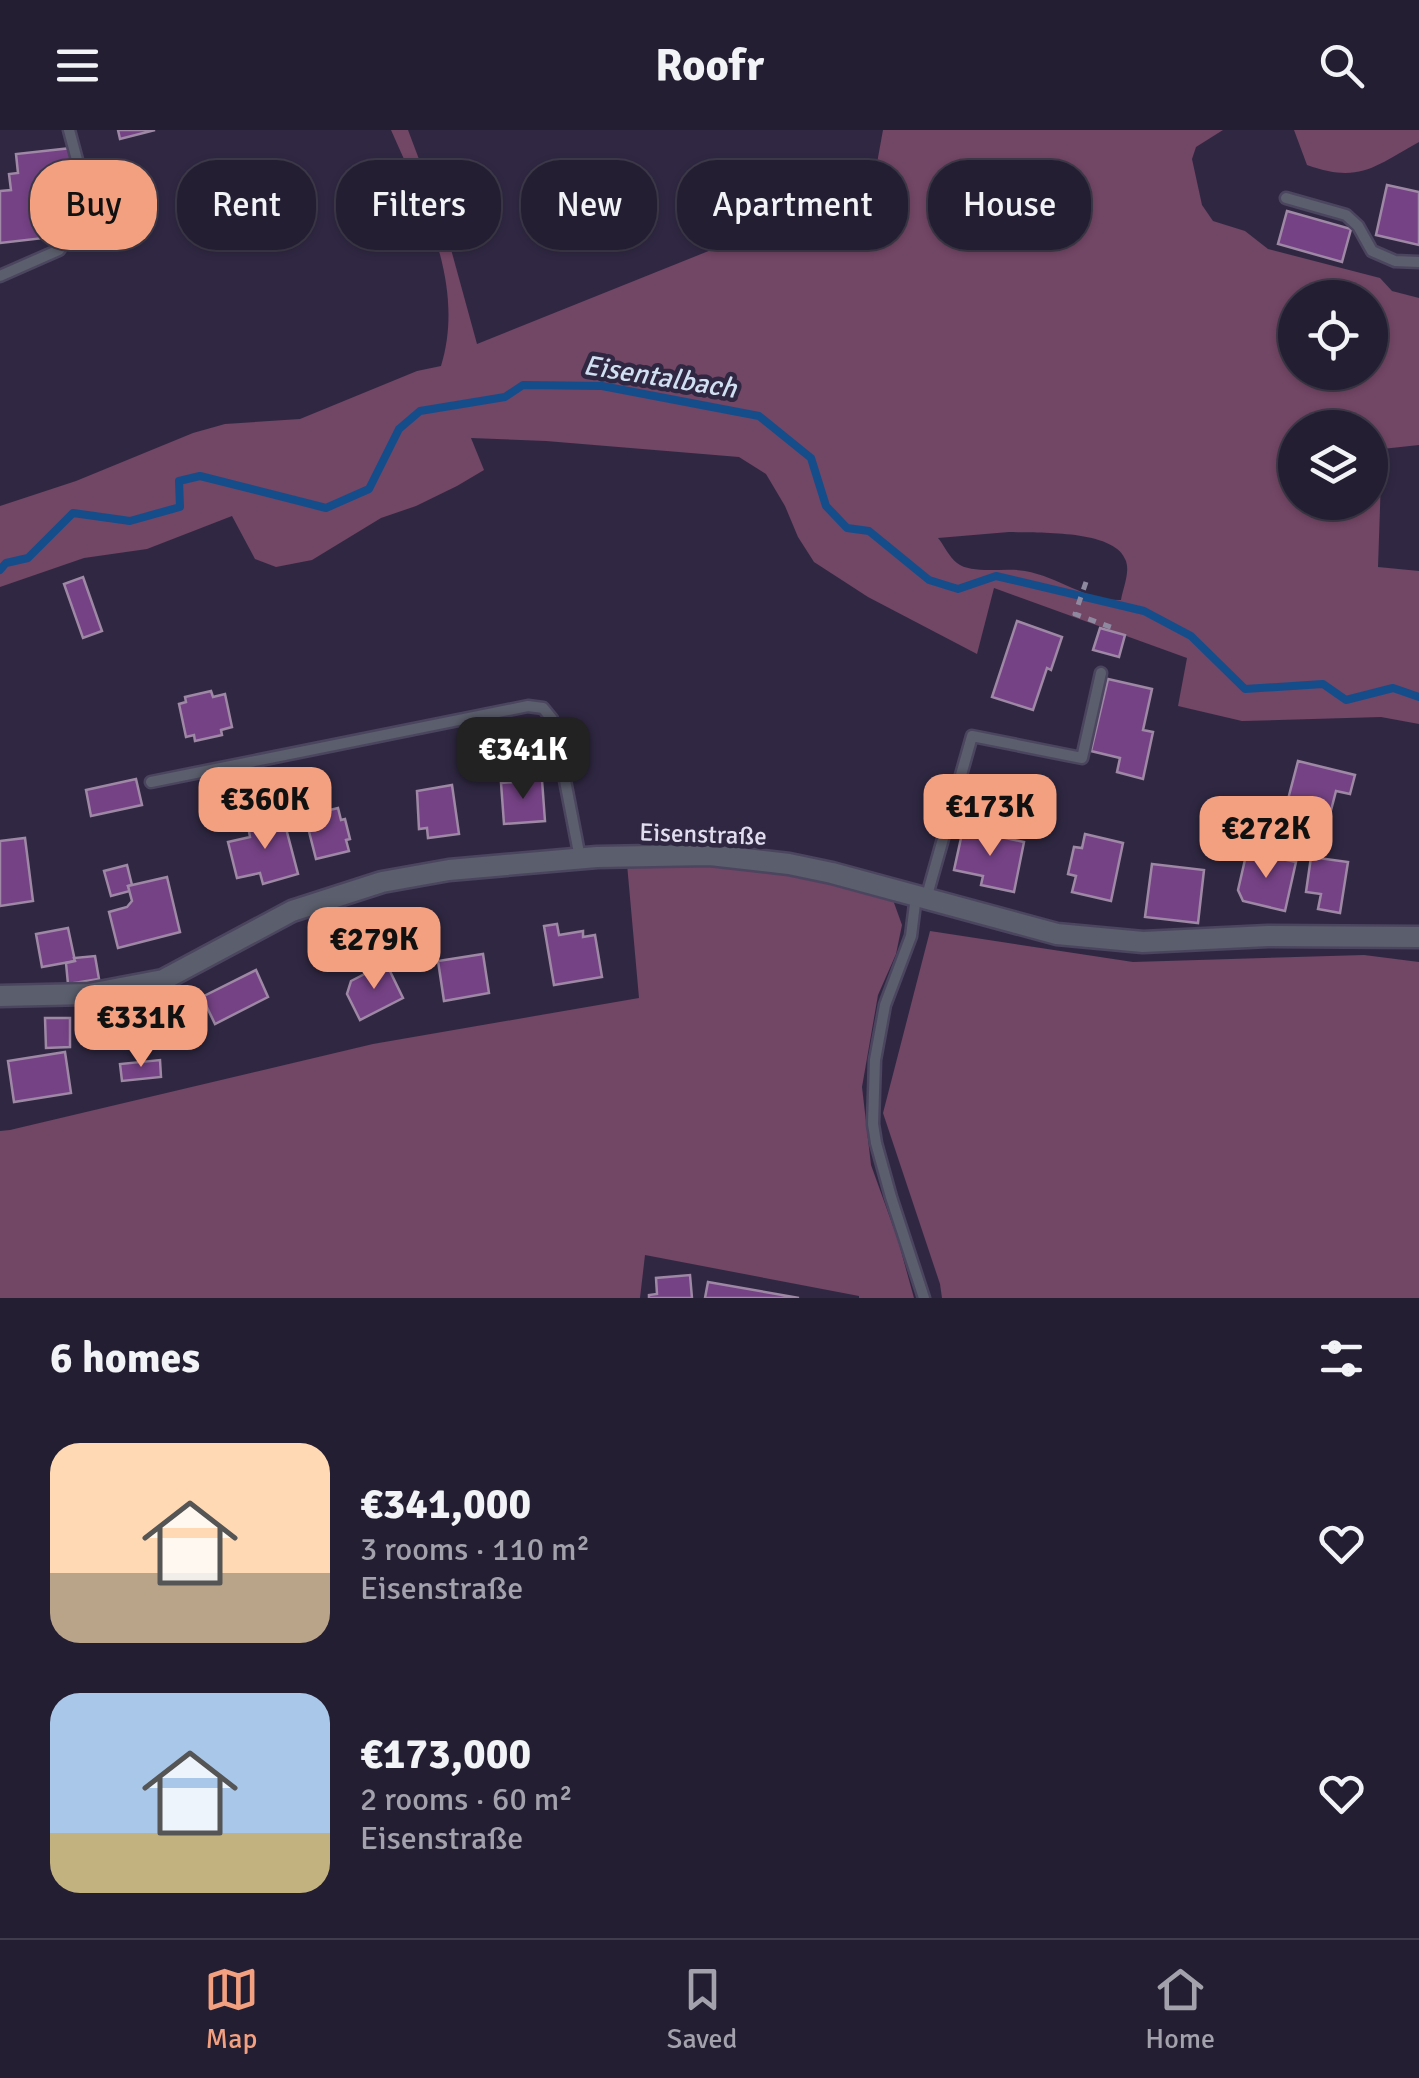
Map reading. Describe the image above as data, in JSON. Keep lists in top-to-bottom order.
{
  "streets": {
    "street": ["Eisenstraße"]
  },
  "water": ["Eisentalbach"],
  "page": {
    "header": "Roofr",
    "chip": [
      "Buy",
      "Rent",
      "Filters",
      "New",
      "Apartment",
      "House"
    ],
    "price": [
      "€341K",
      "€360K",
      "€173K",
      "€272K",
      "€279K",
      "€331K"
    ],
    "heading": "6 homes",
    "list": [
      {
        "name": "€341,000",
        "note": "3 rooms · 110 m² · Eisenstraße"
      },
      {
        "name": "€173,000",
        "note": "2 rooms · 60 m² · Eisenstraße"
      }
    ],
    "tabs": ["Map", "Saved", "Home"]
  }
}
